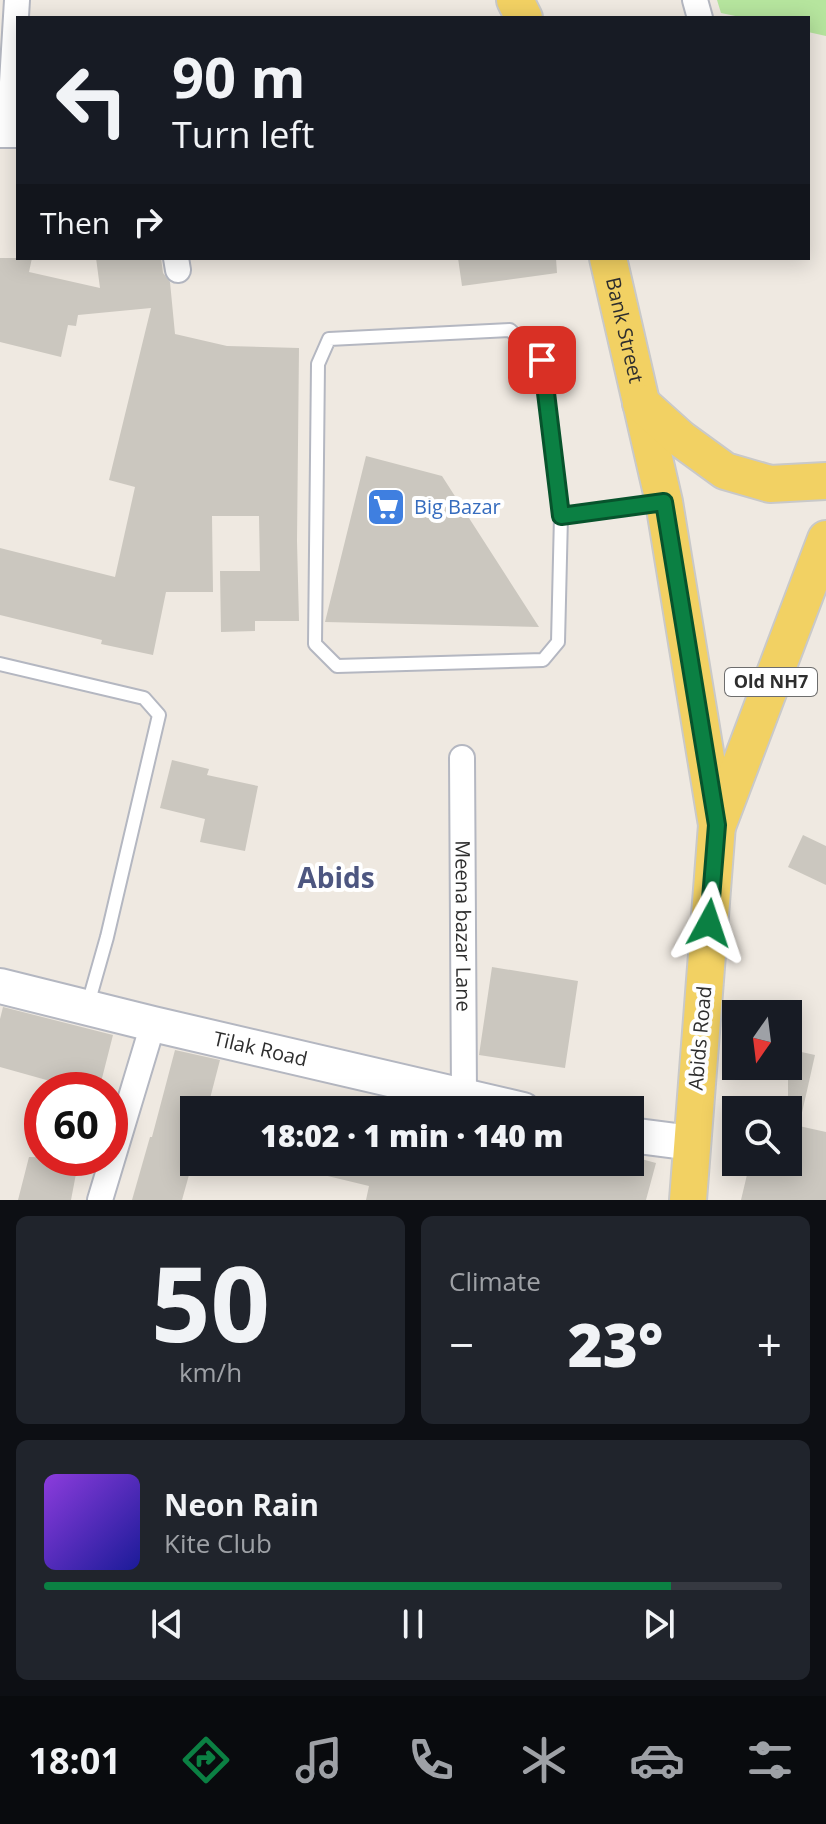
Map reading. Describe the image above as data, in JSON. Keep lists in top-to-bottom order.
{
  "streets": {
    "main road": [
      "Bank Street",
      "Old NH7",
      "Abids Road",
      "Tilak Road"
    ],
    "street": ["Meena bazar Lane"]
  },
  "crossings": [
    ["Bank Street", "Abids Road"],
    ["Old NH7", "Abids Road"],
    ["Meena bazar Lane", "Tilak Road"]
  ],
  "districts": ["Abids"],
  "places": {
    "supermarket": ["Big Bazar"]
  },
  "north": "bottom",
  "page": {
    "turn": ["90 m", "Turn left"],
    "then": "Then",
    "limit": "60",
    "trip": "18:02 · 1 min · 140 m",
    "tile": [
      ["50", "km/h"],
      "Climate"
    ],
    "heat": ["−", "23°", "+"],
    "song": ["Neon Rain", "Kite Club"],
    "tabs": "18:01"
  }
}
